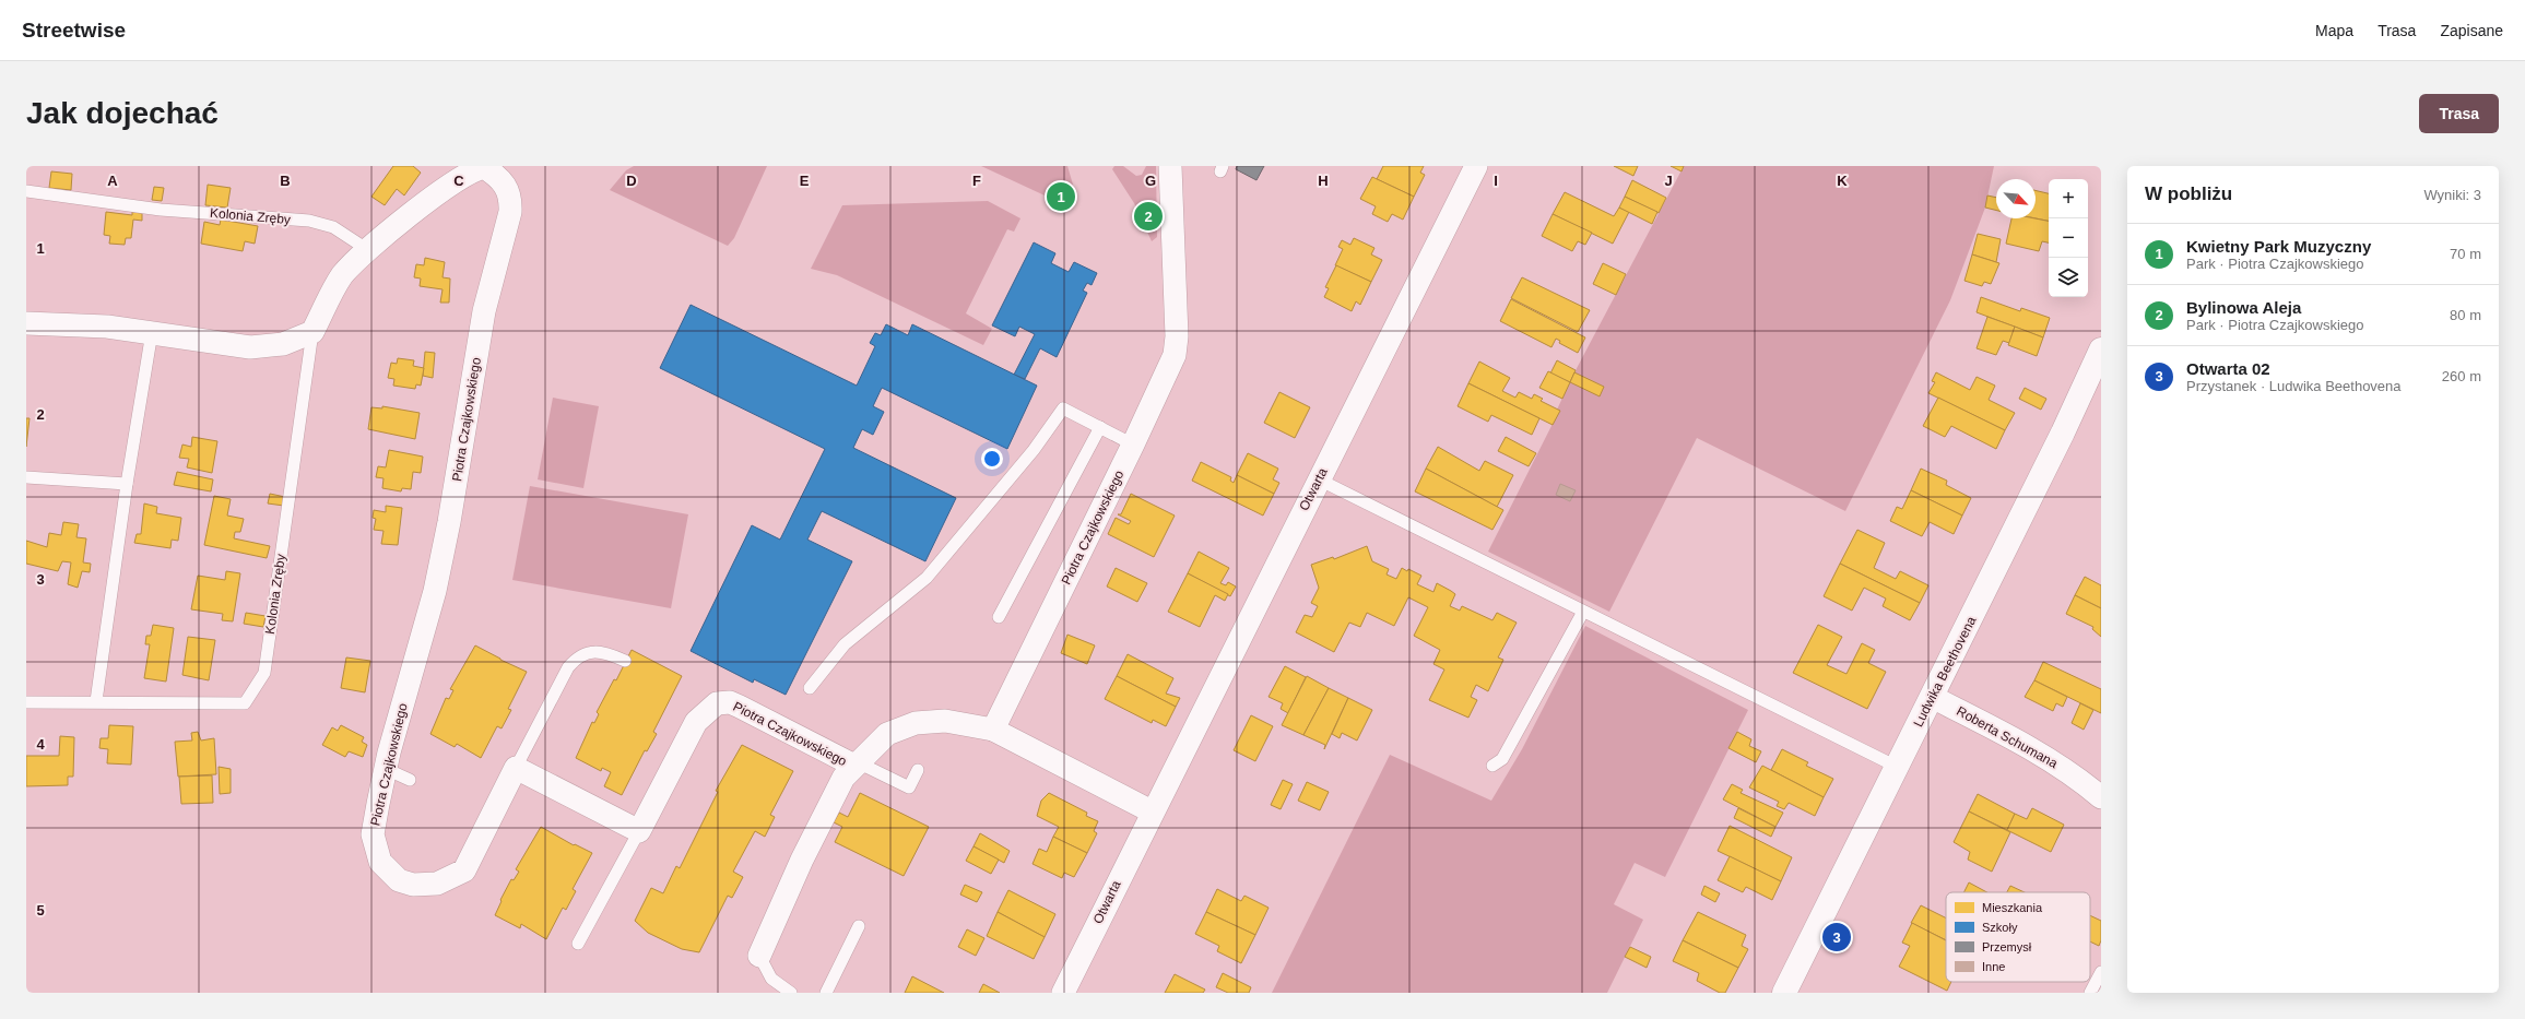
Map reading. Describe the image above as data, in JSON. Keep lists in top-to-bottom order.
{
  "streets": {
    "street": [
      "Kolonia Zręby",
      "Piotra Czajkowskiego",
      "Otwarta",
      "Ludwika Beethovena",
      "Roberta Schumana"
    ]
  },
  "crossings": [
    ["Ludwika Beethovena", "Roberta Schumana"]
  ],
  "legend": [
    "Mieszkania",
    "Szkoły",
    "Przemysł",
    "Inne"
  ],
  "north": "bottom right",
  "page": {
    "header": "Streetwise",
    "nav": ["Mapa", "Trasa", "Zapisane"],
    "buttons": "Trasa",
    "title": "Jak dojechać",
    "heading": ["W pobliżu", "Wyniki: 3"],
    "map_buttons": ["+", "−"],
    "pins": ["1", "2", "3"],
    "list": [
      {
        "mark": "1",
        "name": "Kwietny Park Muzyczny",
        "note": "Park · Piotra Czajkowskiego",
        "value": "70 m"
      },
      {
        "mark": "2",
        "name": "Bylinowa Aleja",
        "note": "Park · Piotra Czajkowskiego",
        "value": "80 m"
      },
      {
        "mark": "3",
        "name": "Otwarta 02",
        "note": "Przystanek · Ludwika Beethovena",
        "value": "260 m"
      }
    ]
  },
  "grid": {
    "columns": [
      "A",
      "B",
      "C",
      "D",
      "E",
      "F",
      "G",
      "H",
      "I",
      "J",
      "K"
    ],
    "rows": [
      "1",
      "2",
      "3",
      "4",
      "5"
    ]
  }
}
